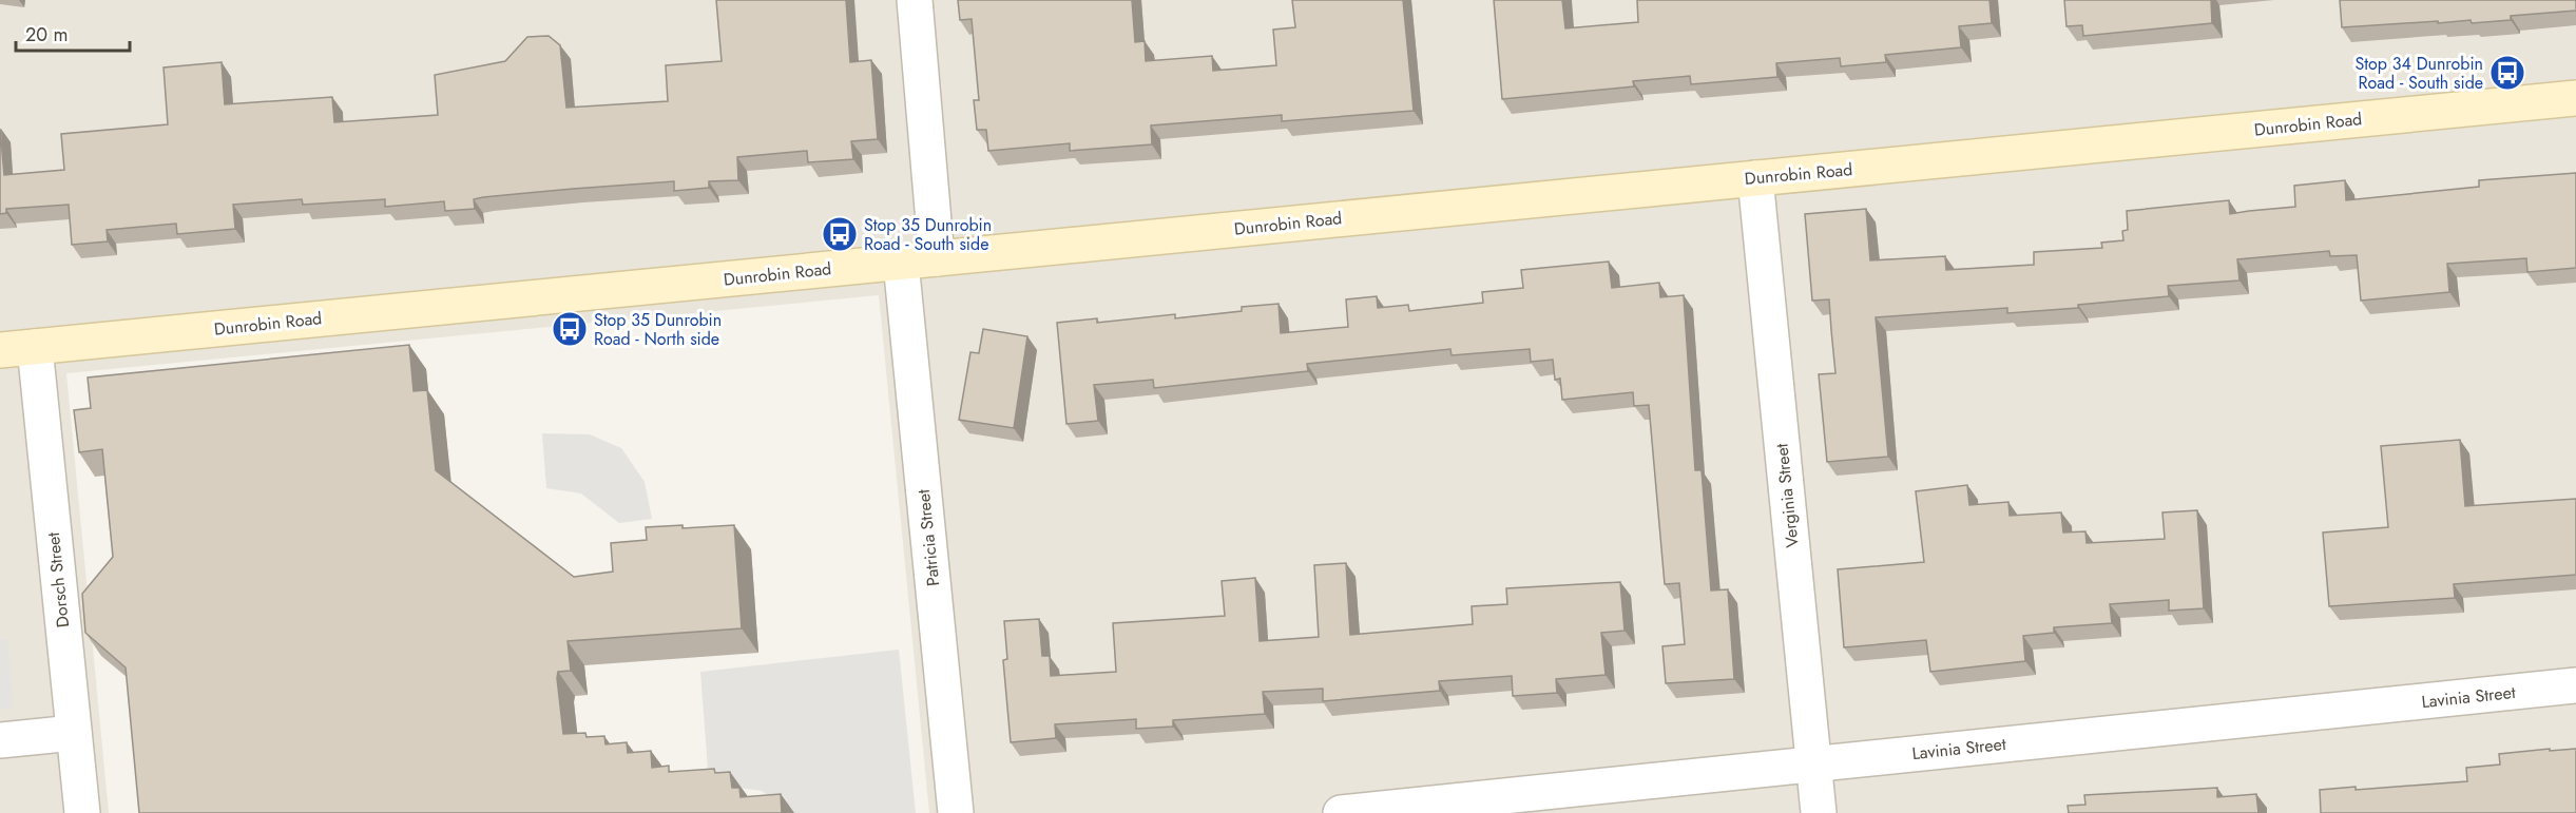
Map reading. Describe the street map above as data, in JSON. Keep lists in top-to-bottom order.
{
  "streets": {
    "street": [
      "Dunrobin Road",
      "Verginia Street",
      "Patricia Street",
      "Dorsch Street",
      "Lavinia Street"
    ]
  },
  "crossings": [
    ["Dunrobin Road", "Verginia Street"],
    ["Dunrobin Road", "Patricia Street"],
    ["Dunrobin Road", "Dorsch Street"],
    ["Verginia Street", "Lavinia Street"]
  ],
  "places": {
    "bus stop": ["Stop 34 Dunrobin Road - South side", "Stop 35 Dunrobin Road - South side", "Stop 35 Dunrobin Road - North side"]
  },
  "scale_bar": "20 m"
}
